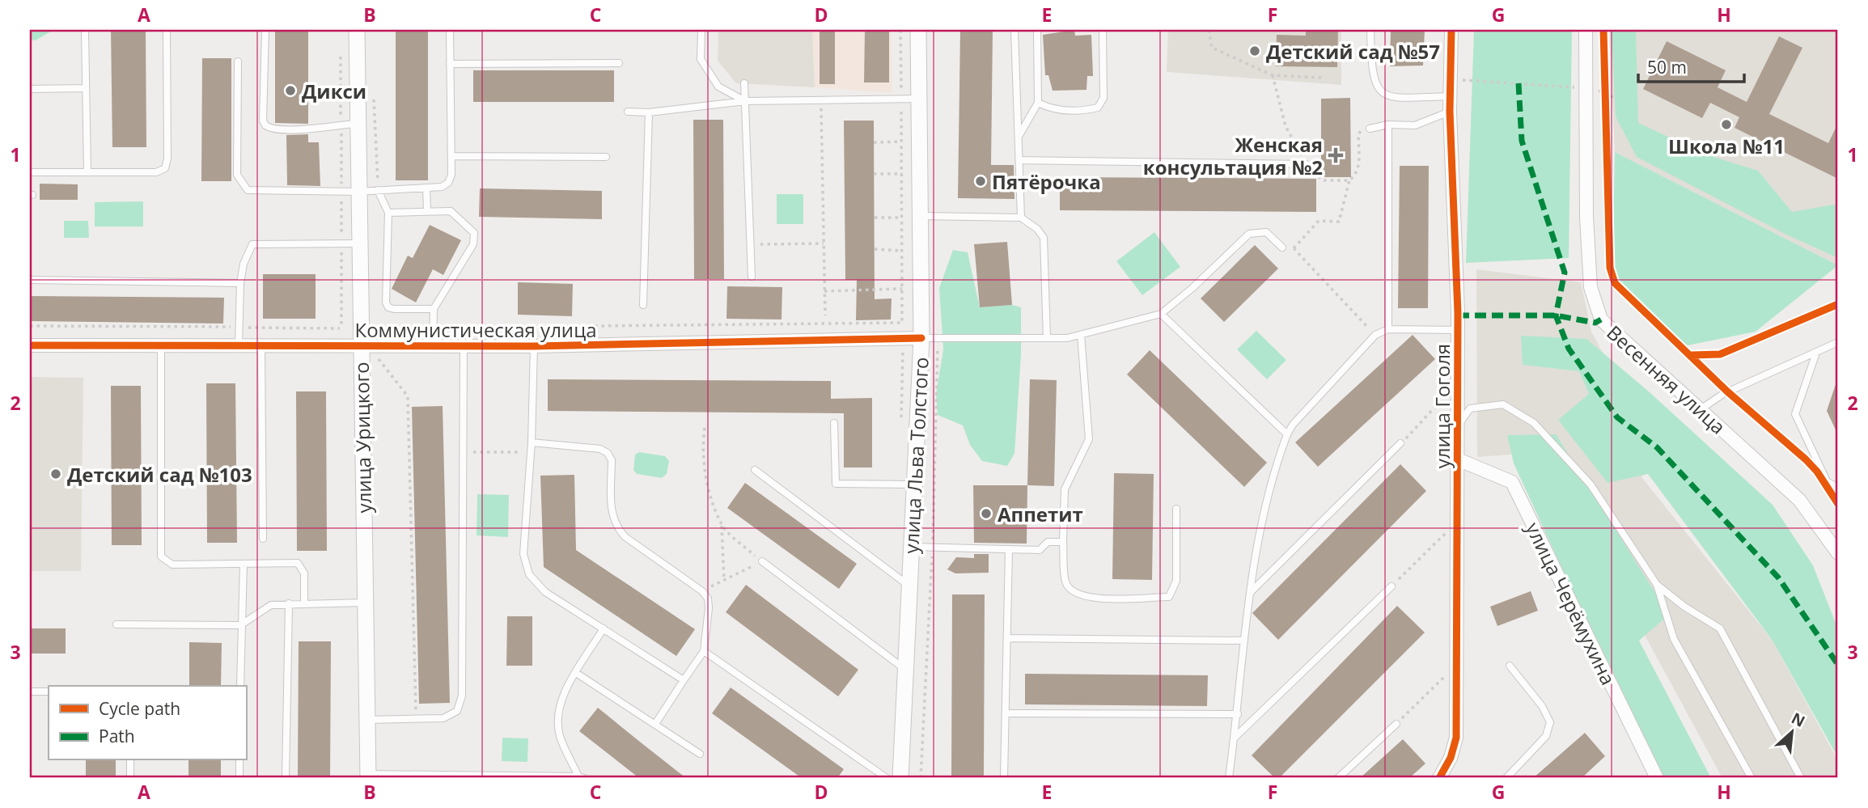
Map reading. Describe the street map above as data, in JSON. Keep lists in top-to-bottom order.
{
  "streets": {
    "street": [
      "Коммунистическая улица",
      "Весенняя улица",
      "улица Гоголя",
      "улица Урицкого",
      "улица Льва Толстого",
      "улица Черёмухина"
    ]
  },
  "crossings": [
    ["Коммунистическая улица", "улица Урицкого"],
    ["Коммунистическая улица", "улица Льва Толстого"],
    ["улица Гоголя", "улица Черёмухина"]
  ],
  "places": {
    "other": [
      "Детский сад №57",
      "Дикси",
      "Школа №11",
      "Пятёрочка",
      "Детский сад №103",
      "Аппетит"
    ],
    "health": ["Женская консультация №2"]
  },
  "legend": ["Cycle path", "Path"],
  "scale_bar": "50 m",
  "north": "top right",
  "grid": {
    "columns": [
      "A",
      "B",
      "C",
      "D",
      "E",
      "F",
      "G",
      "H"
    ],
    "rows": ["1", "2", "3"]
  }
}
